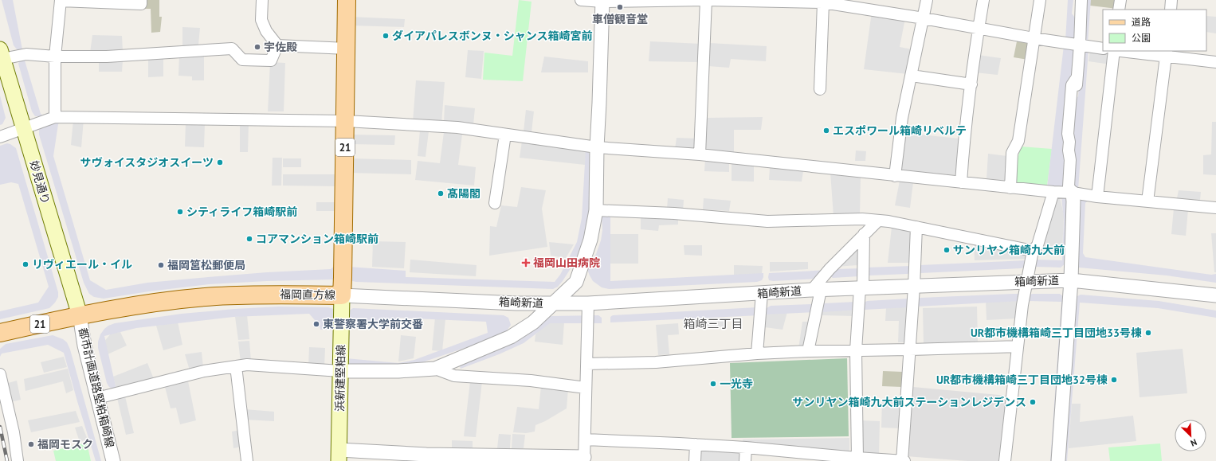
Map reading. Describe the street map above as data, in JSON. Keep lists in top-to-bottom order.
{
  "streets": {
    "main road": [
      "21",
      "妙見通り",
      "福岡直方線",
      "浜新建堅粕線"
    ],
    "street": ["箱崎新道", "都市計画道路堅粕箱崎線"]
  },
  "crossings": [
    ["妙見通り", "福岡直方線"],
    ["妙見通り", "都市計画道路堅粕箱崎線"],
    ["箱崎新道", "福岡直方線"],
    ["箱崎新道", "浜新建堅粕線"],
    ["福岡直方線", "浜新建堅粕線"],
    ["福岡直方線", "都市計画道路堅粕箱崎線"]
  ],
  "districts": ["箱崎三丁目"],
  "places": {
    "other": [
      "車僧観音堂",
      "ダイアパレスボンヌ・シャンス箱崎宮前",
      "宇佐殿",
      "エスポワール箱崎リベルテ",
      "サヴォイスタジオスイーツ",
      "髙陽閣",
      "シティライフ箱崎駅前",
      "コアマンション箱崎駅前",
      "サンリヤン箱崎九大前",
      "リヴィエール・イル",
      "福岡筥松郵便局",
      "東警察署大学前交番",
      "UR都市機構箱崎三丁目団地33号棟",
      "UR都市機構箱崎三丁目団地32号棟",
      "一光寺",
      "サンリヤン箱崎九大前ステーションレジデンス",
      "福岡モスク"
    ],
    "health": ["福岡山田病院"]
  },
  "legend": ["道路", "公園"],
  "north": "bottom right"
}
